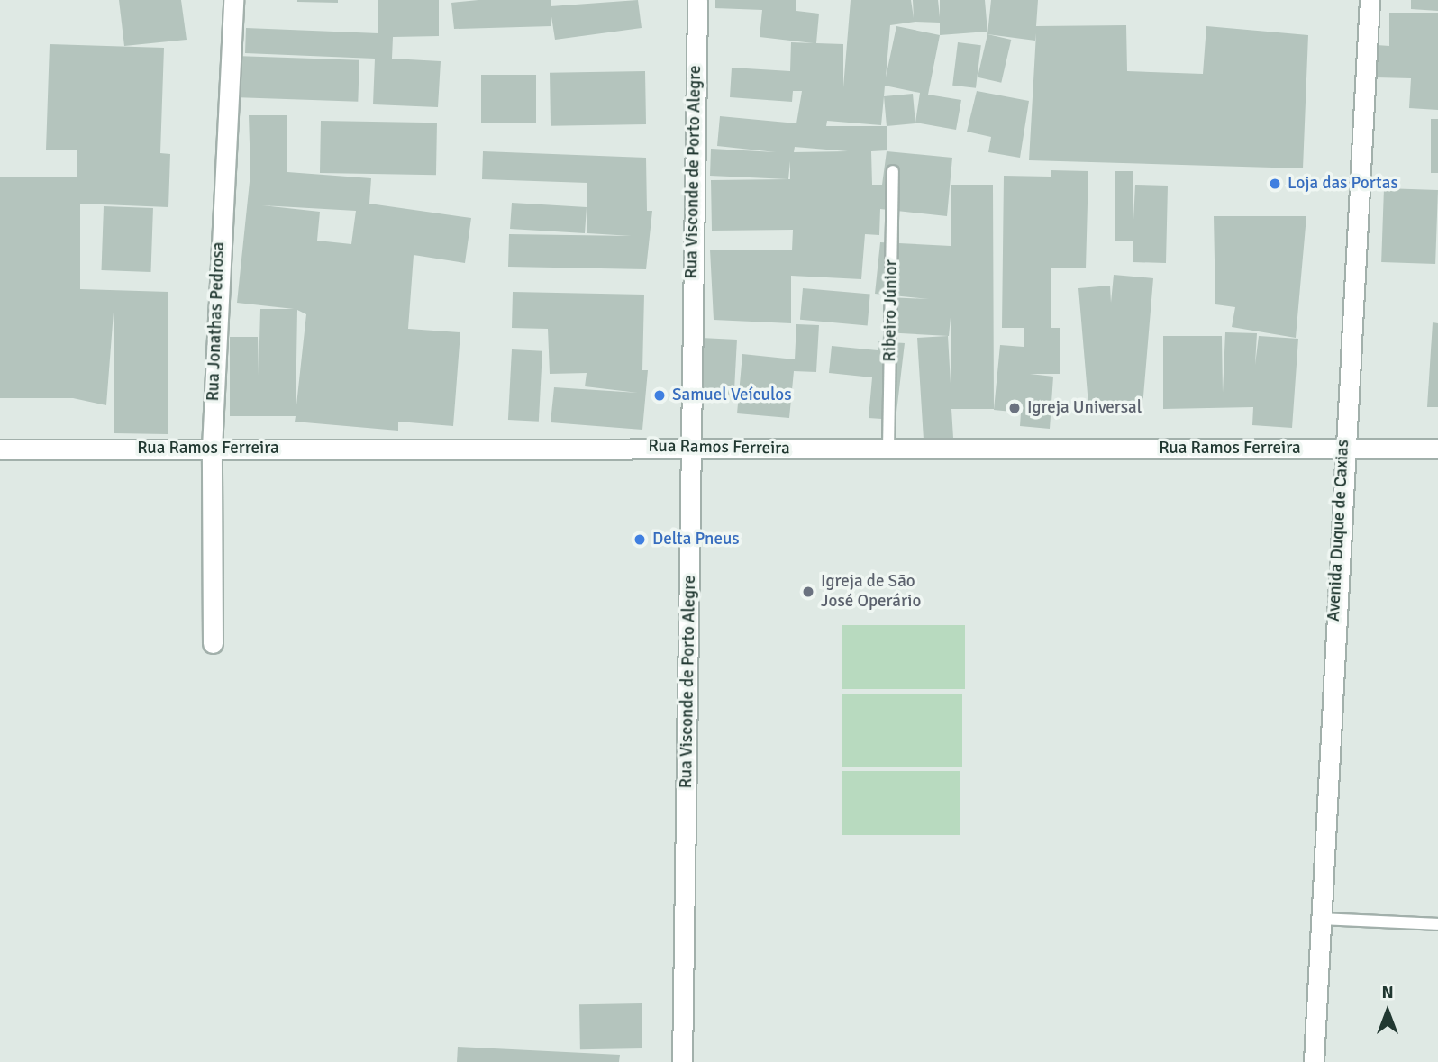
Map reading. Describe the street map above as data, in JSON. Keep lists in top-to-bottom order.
{
  "streets": {
    "street": [
      "Rua Visconde de Porto Alegre",
      "Rua Jonathas Pedrosa",
      "Rua Ramos Ferreira",
      "Avenida Duque de Caxias"
    ],
    "lane": ["Ribeiro Júnior"]
  },
  "crossings": [
    ["Rua Visconde de Porto Alegre", "Rua Ramos Ferreira"],
    ["Ribeiro Júnior", "Rua Ramos Ferreira"],
    ["Rua Jonathas Pedrosa", "Rua Ramos Ferreira"],
    ["Rua Ramos Ferreira", "Avenida Duque de Caxias"]
  ],
  "places": [
    "Loja das Portas",
    "Samuel Veículos",
    "Igreja Universal",
    "Delta Pneus",
    "Igreja de São José Operário"
  ],
  "north": "top"
}
